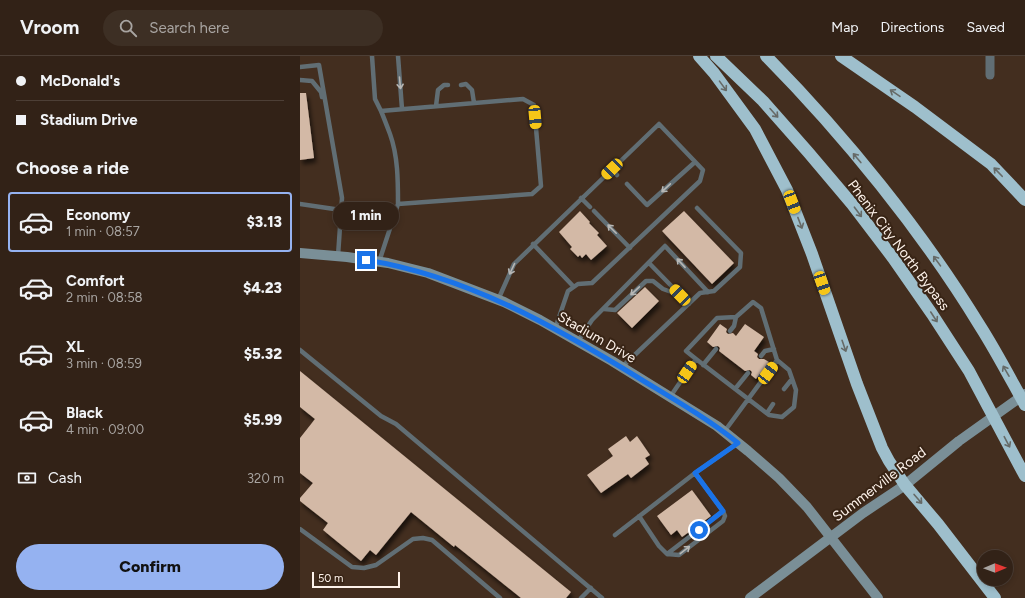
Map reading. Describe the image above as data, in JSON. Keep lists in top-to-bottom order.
{
  "streets": {
    "highway": ["Phenix City North Bypass"],
    "street": ["Stadium Drive", "Summerville Road"]
  },
  "crossings": [
    ["Stadium Drive", "Summerville Road"]
  ],
  "scale_bar": "50 m",
  "north": "right",
  "page": {
    "header": "Vroom",
    "search": "Search here",
    "nav": ["Map", "Directions", "Saved"],
    "banner": ["McDonald's", "Stadium Drive"],
    "heading": "Choose a ride",
    "list": [
      {
        "name": "Economy",
        "note": "1 min · 08:57",
        "value": "$3.13"
      },
      {
        "name": "Comfort",
        "note": "2 min · 08:58",
        "value": "$4.23"
      },
      {
        "name": "XL",
        "note": "3 min · 08:59",
        "value": "$5.32"
      },
      {
        "name": "Black",
        "note": "4 min · 09:00",
        "value": "$5.99"
      }
    ],
    "bubble": "1 min",
    "pay": ["Cash", "320 m"],
    "buttons": "Confirm",
    "scale": "50 m"
  }
}
